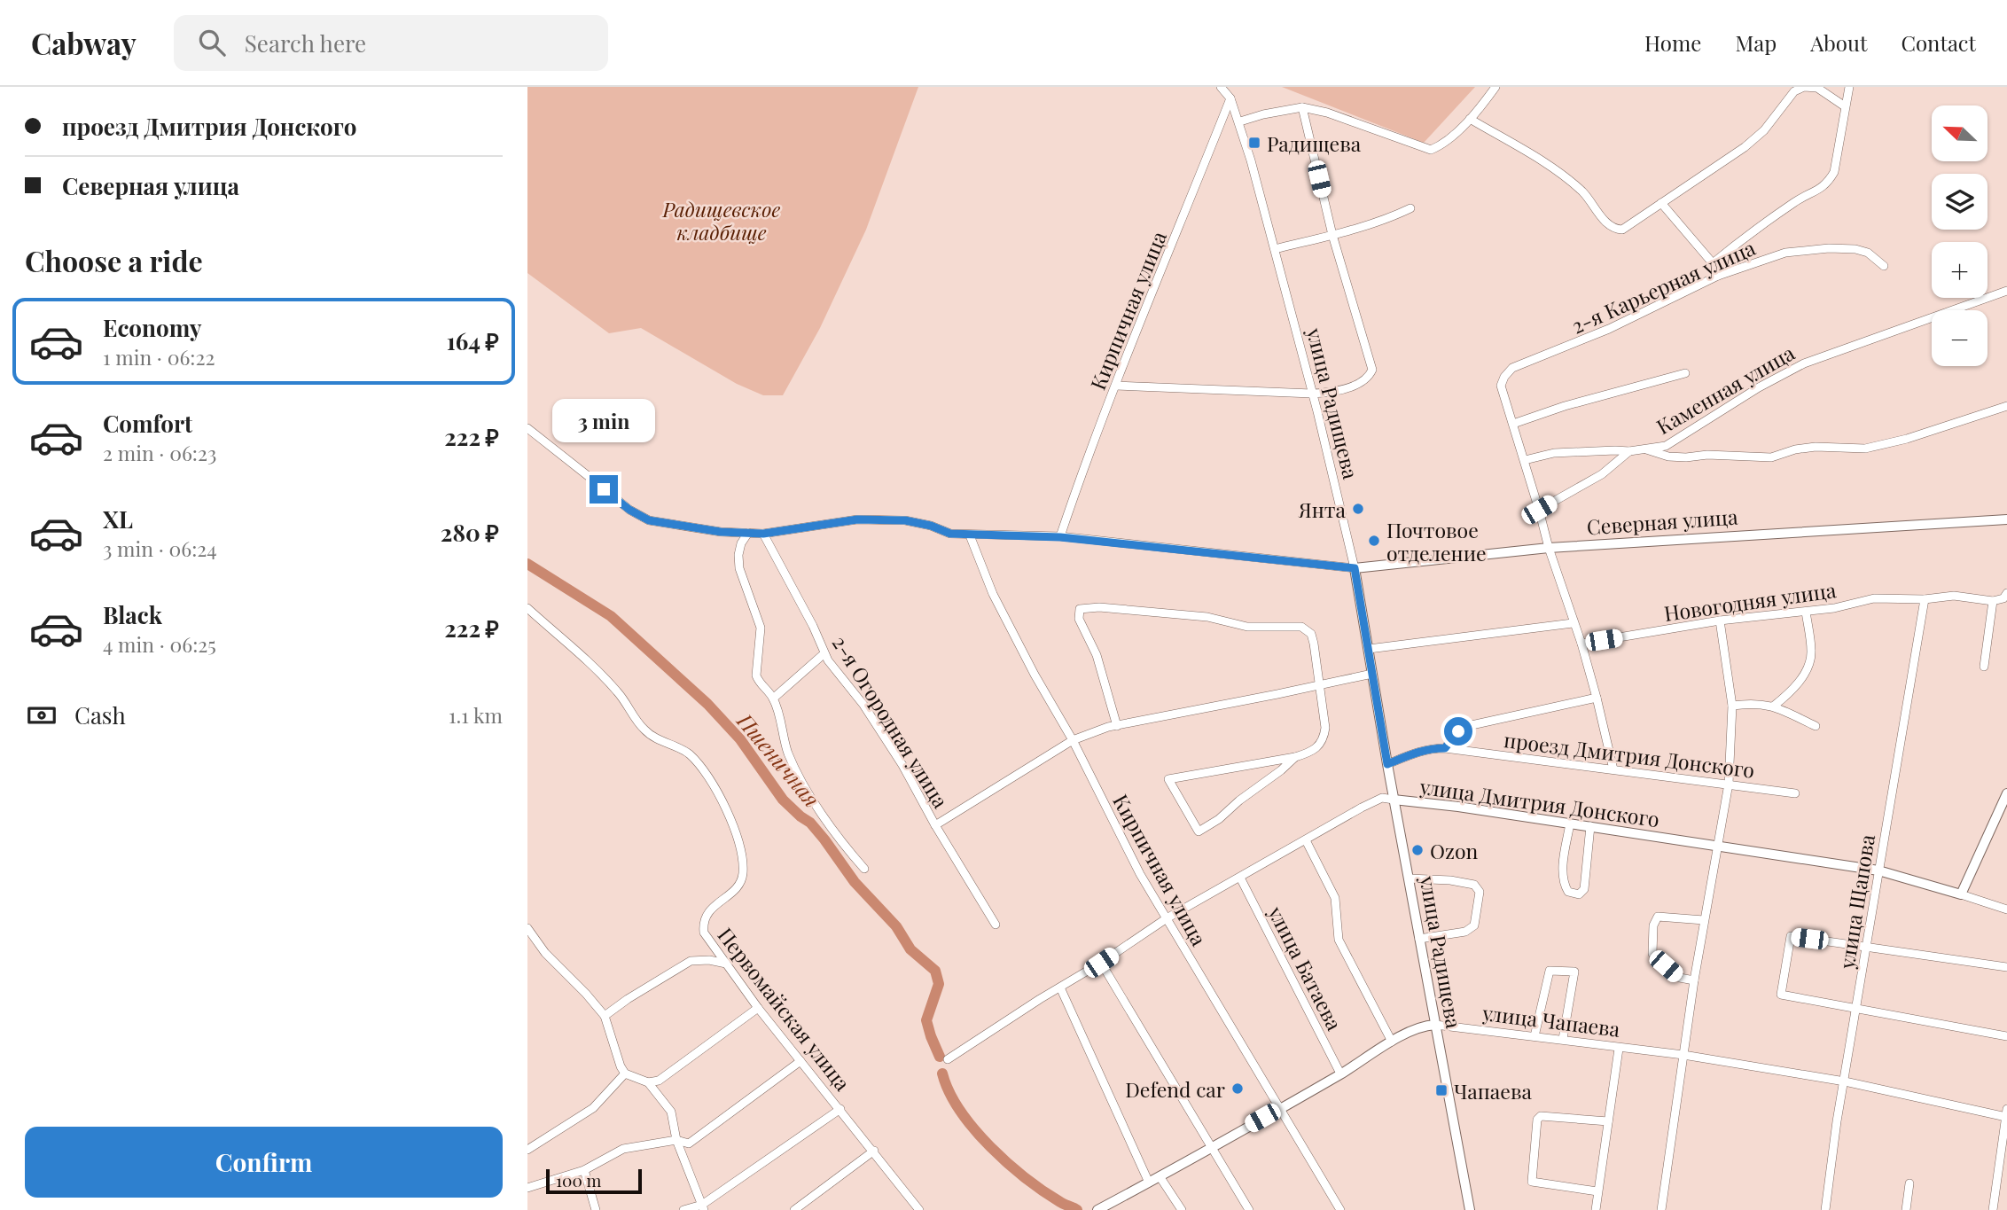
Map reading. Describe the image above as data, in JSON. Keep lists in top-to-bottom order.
{
  "streets": {
    "main road": [
      "улица Радищева",
      "Северная улица",
      "улица Дмитрия Донского",
      "улица Чапаева"
    ],
    "street": [
      "2-я Карьерная улица",
      "Кирпичная улица",
      "Каменная улица",
      "Новогодняя улица",
      "2-я Огородная улица",
      "проезд Дмитрия Донского",
      "улица Щапова",
      "улица Батаева",
      "Первомайская улица"
    ]
  },
  "crossings": [
    ["Кирпичная улица", "улица Радищева"],
    ["Кирпичная улица", "Северная улица"],
    ["Кирпичная улица", "улица Дмитрия Донского"],
    ["Кирпичная улица", "улица Чапаева"],
    ["улица Радищева", "Северная улица"],
    ["улица Радищева", "проезд Дмитрия Донского"],
    ["улица Радищева", "улица Дмитрия Донского"],
    ["улица Радищева", "улица Чапаева"],
    ["Северная улица", "2-я Огородная улица"],
    ["Новогодняя улица", "улица Щапова"],
    ["улица Дмитрия Донского", "улица Щапова"],
    ["улица Дмитрия Донского", "улица Батаева"],
    ["улица Щапова", "улица Чапаева"],
    ["улица Батаева", "улица Чапаева"]
  ],
  "water": ["Пшеничная"],
  "parks": ["Радищевское кладбище"],
  "places": {
    "transit": ["Радищева", "Чапаева"],
    "other": [
      "Янта",
      "Почтовое отделение",
      "Ozon",
      "Defend car"
    ]
  },
  "scale_bar": "100 m",
  "north": "top left",
  "page": {
    "header": "Cabway",
    "search": "Search here",
    "nav": [
      "Home",
      "Map",
      "About",
      "Contact"
    ],
    "banner": ["проезд Дмитрия Донского", "Северная улица"],
    "map_buttons": ["+", "−"],
    "heading": "Choose a ride",
    "list": [
      {
        "name": "Economy",
        "note": "1 min · 06:22",
        "value": "164 ₽"
      },
      {
        "name": "Comfort",
        "note": "2 min · 06:23",
        "value": "222 ₽"
      },
      {
        "name": "XL",
        "note": "3 min · 06:24",
        "value": "280 ₽"
      },
      {
        "name": "Black",
        "note": "4 min · 06:25",
        "value": "222 ₽"
      }
    ],
    "bubble": "3 min",
    "pay": ["Cash", "1.1 km"],
    "buttons": "Confirm",
    "scale": "100 m"
  }
}
